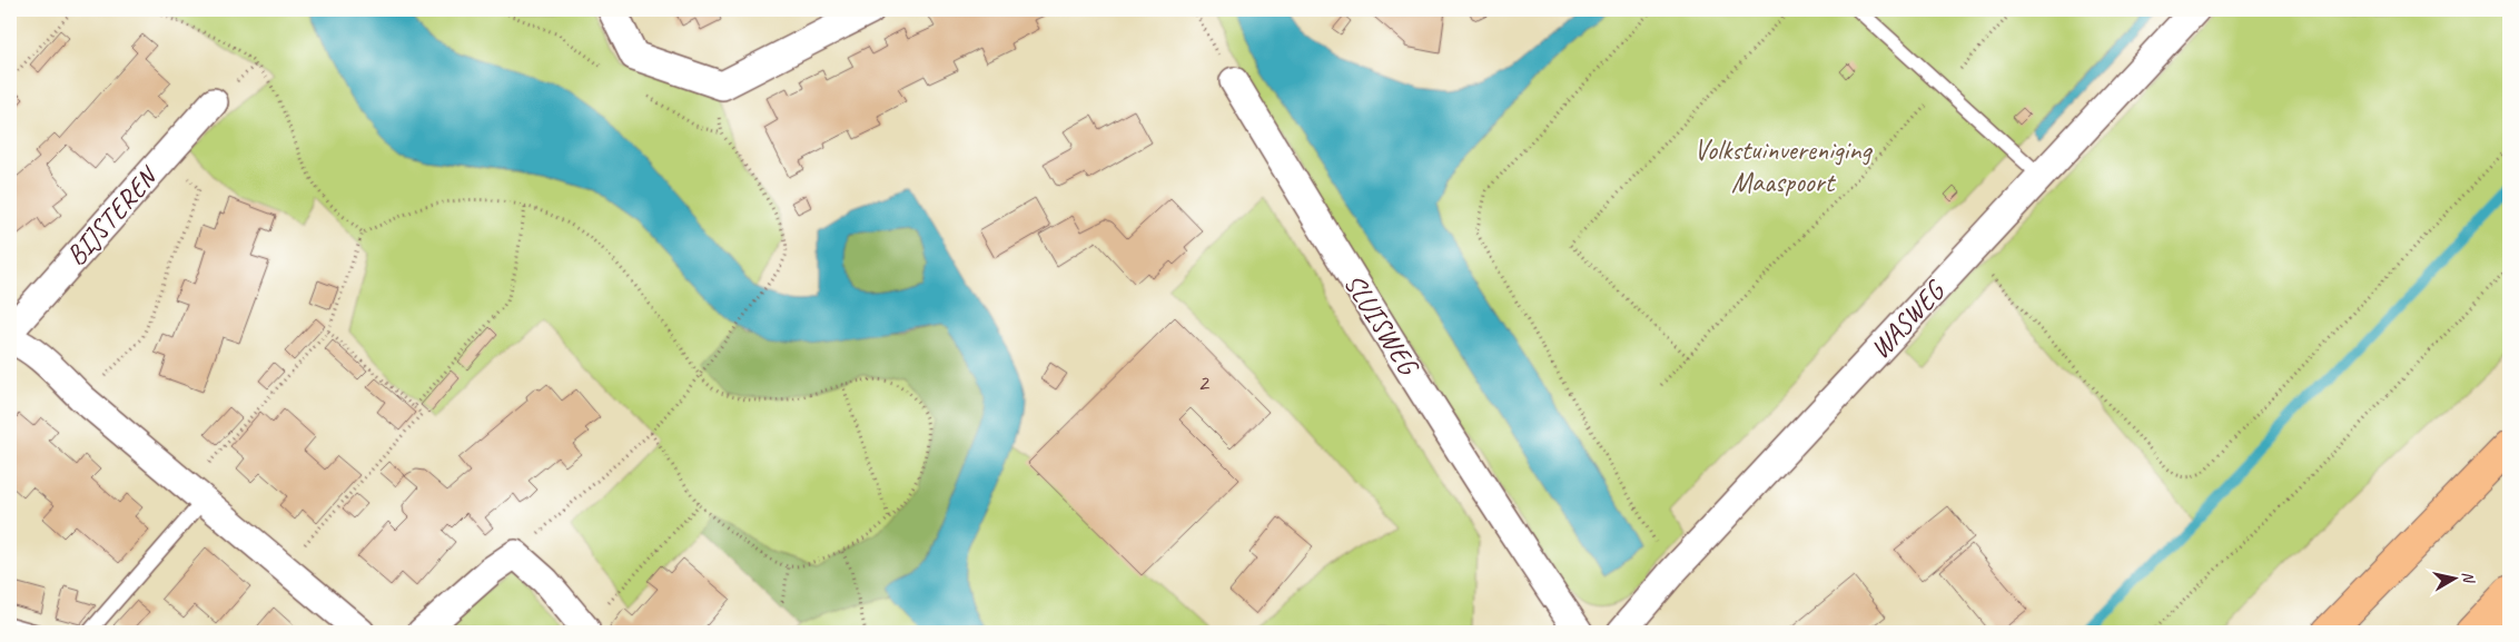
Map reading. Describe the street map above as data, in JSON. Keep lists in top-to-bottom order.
{
  "streets": {
    "street": ["BIJSTEREN", "WASWEG", "SLUISWEG"]
  },
  "parks": ["Volkstuinvereniging Maaspoort"],
  "house_numbers": ["2"],
  "north": "right"
}
